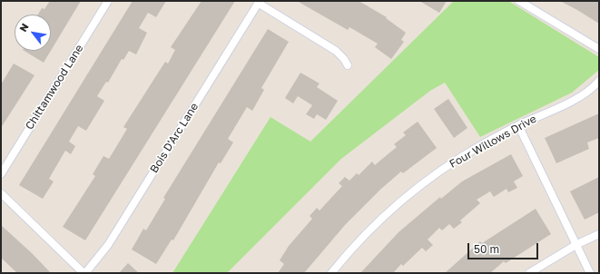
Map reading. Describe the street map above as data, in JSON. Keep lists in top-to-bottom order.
{
  "streets": {
    "street": ["Chittamwood Lane", "Bois D'Arc Lane", "Four Willows Drive"]
  },
  "scale_bar": "50 m",
  "north": "top left"
}
